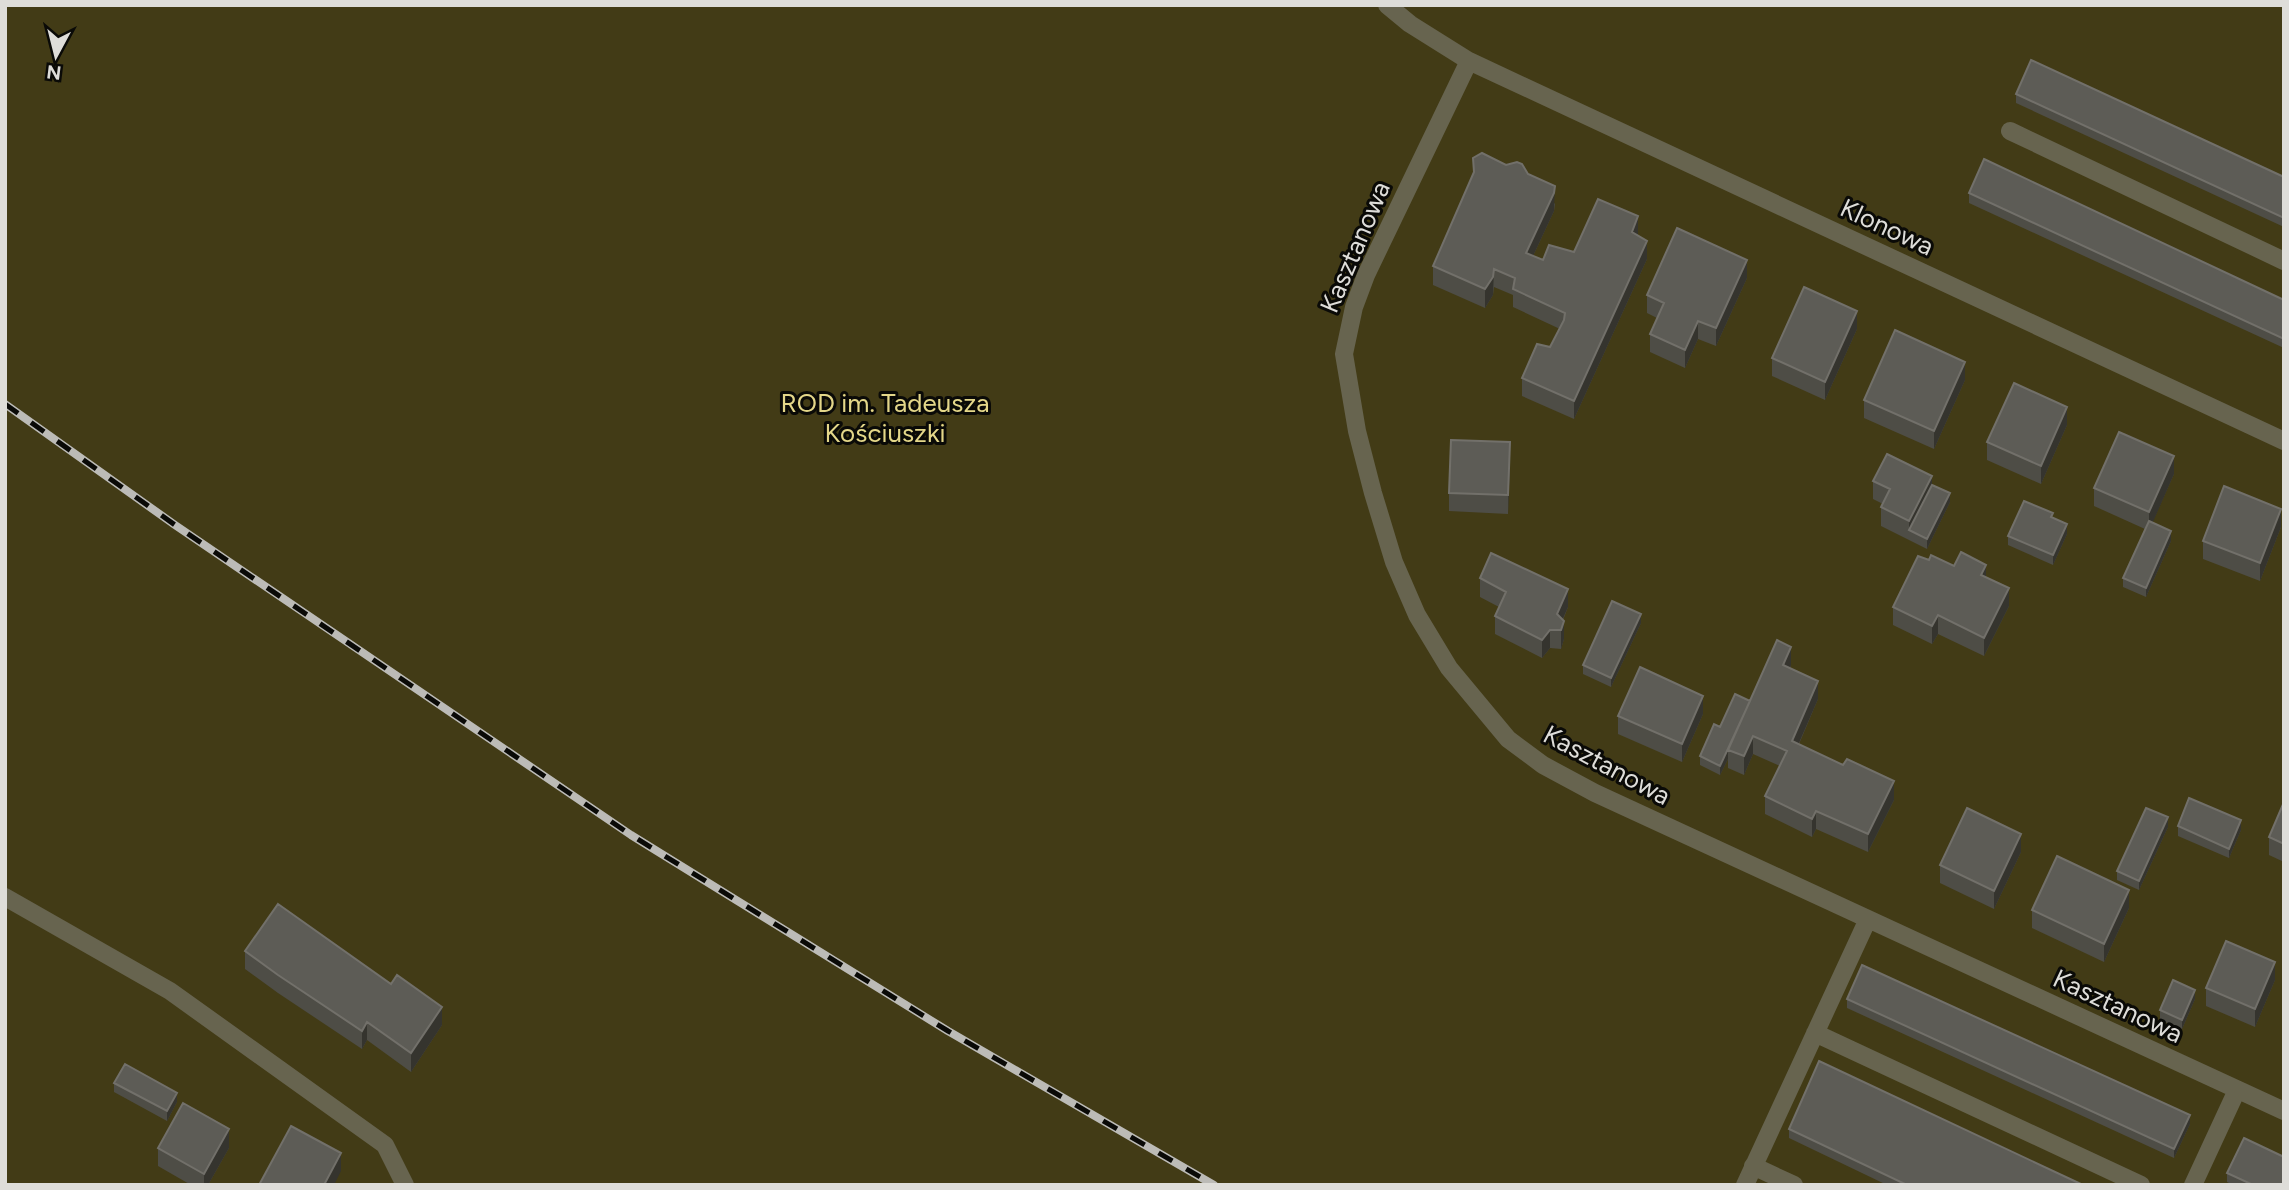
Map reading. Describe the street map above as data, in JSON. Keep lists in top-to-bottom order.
{
  "streets": {
    "street": ["Klonowa", "Kasztanowa"]
  },
  "crossings": [
    ["Klonowa", "Kasztanowa"]
  ],
  "parks": ["ROD im. Tadeusza Kościuszki"],
  "north": "bottom"
}
